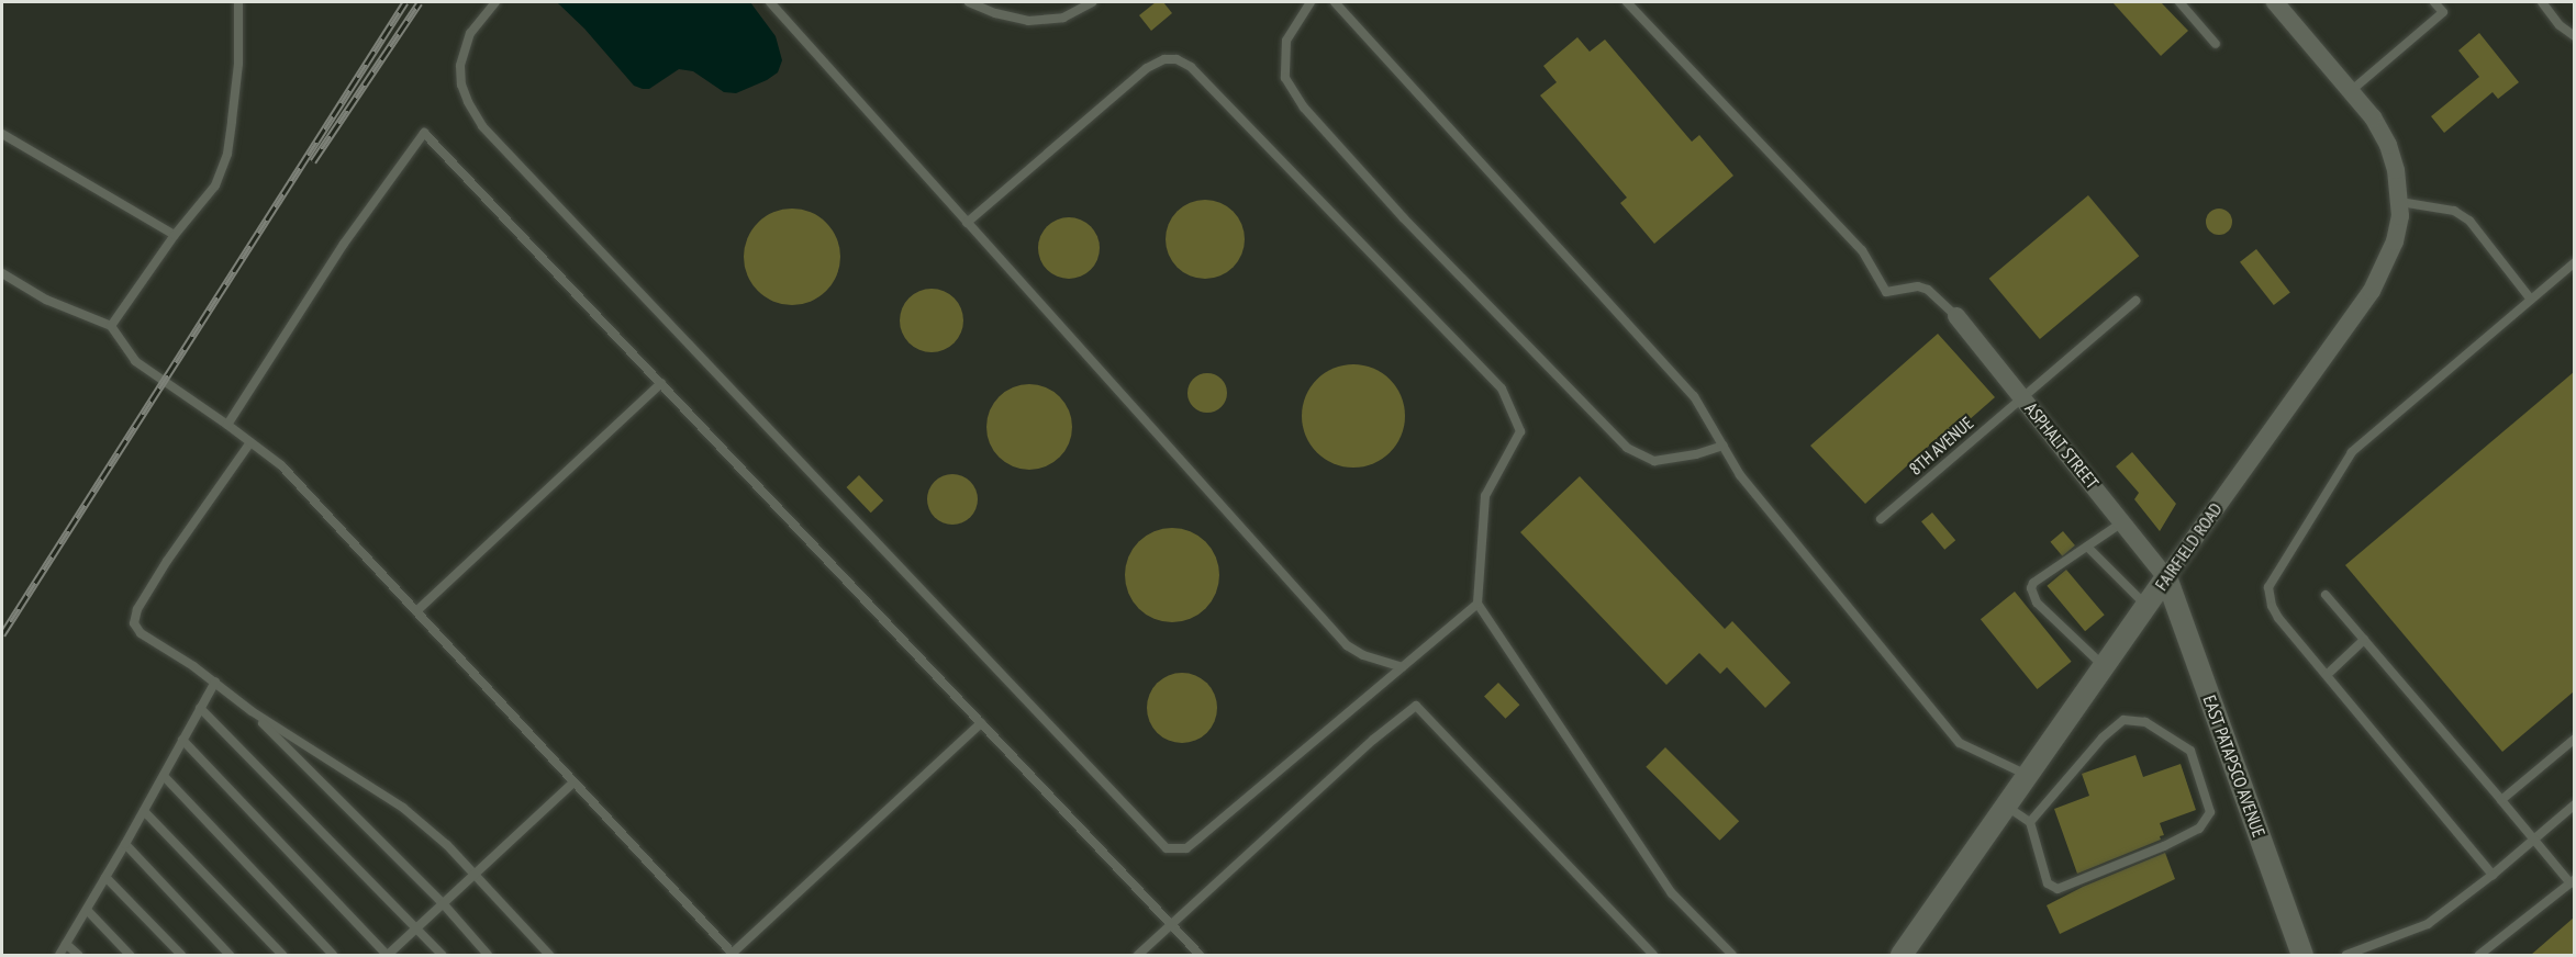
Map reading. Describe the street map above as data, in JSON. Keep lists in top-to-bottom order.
{
  "streets": {
    "street": ["ASPHALT STREET", "FAIRFIELD ROAD", "EAST PATAPSCO AVENUE"],
    "lane": ["8TH AVENUE"]
  },
  "crossings": [
    ["8TH AVENUE", "ASPHALT STREET"],
    ["ASPHALT STREET", "FAIRFIELD ROAD"],
    ["ASPHALT STREET", "EAST PATAPSCO AVENUE"],
    ["FAIRFIELD ROAD", "EAST PATAPSCO AVENUE"]
  ]
}
